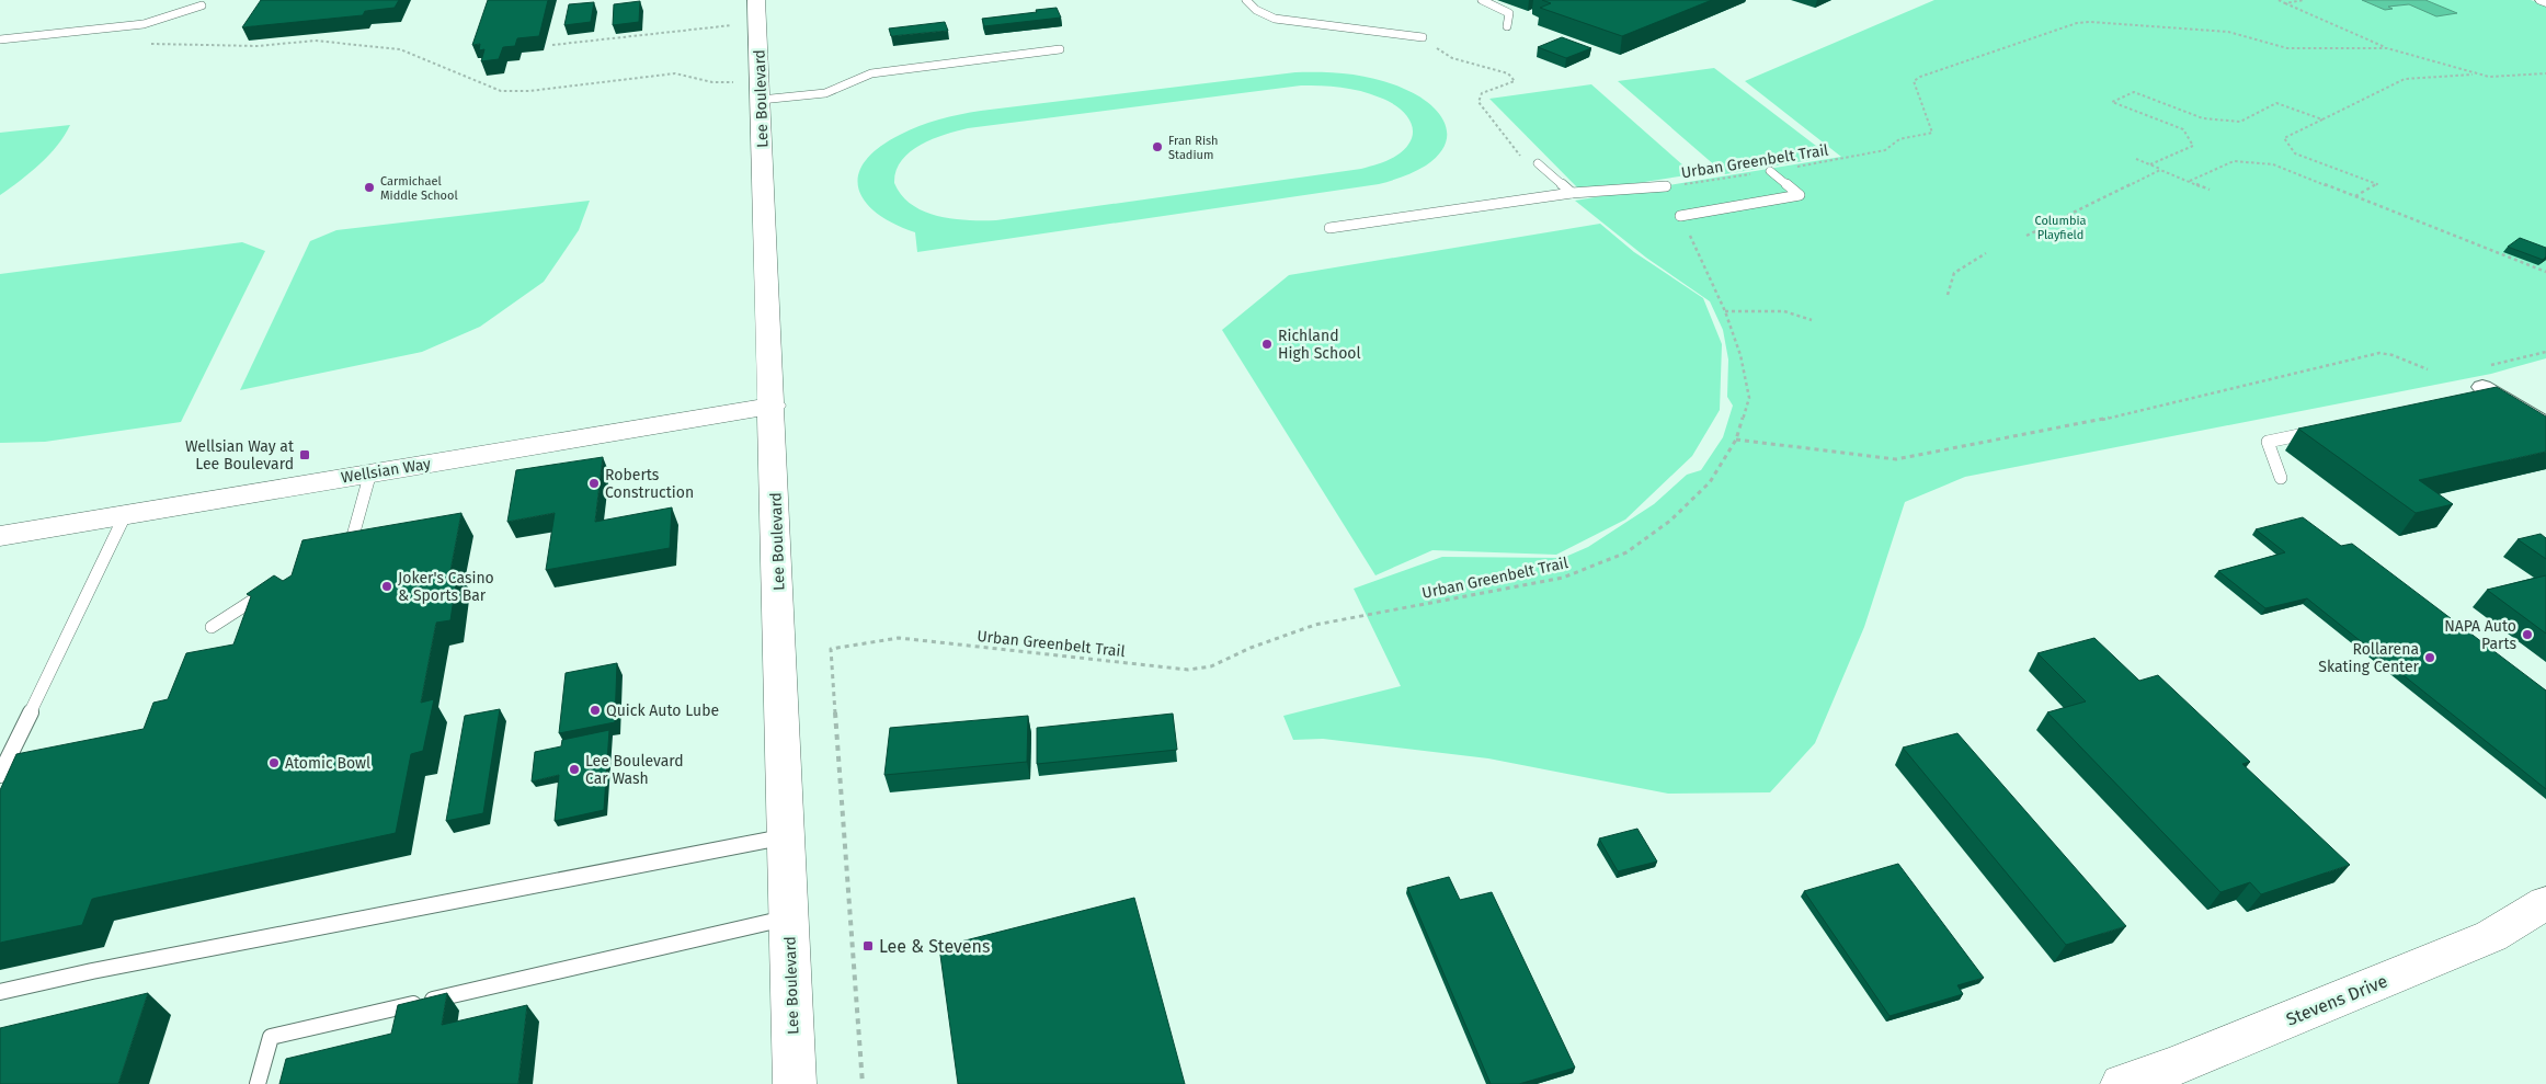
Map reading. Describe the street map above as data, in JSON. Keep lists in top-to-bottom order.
{
  "streets": {
    "street": ["Lee Boulevard", "Wellsian Way", "Stevens Drive"],
    "path": ["Urban Greenbelt Trail"]
  },
  "crossings": [
    ["Lee Boulevard", "Wellsian Way"]
  ],
  "parks": ["Columbia Playfield"],
  "places": {
    "other": [
      "Fran Rish Stadium",
      "Carmichael Middle School",
      "Richland High School",
      "Roberts Construction",
      "Joker's Casino & Sports Bar",
      "NAPA Auto Parts",
      "Rollarena Skating Center",
      "Quick Auto Lube",
      "Atomic Bowl",
      "Lee Boulevard Car Wash"
    ],
    "transit": ["Wellsian Way at Lee Boulevard", "Lee & Stevens"]
  }
}
